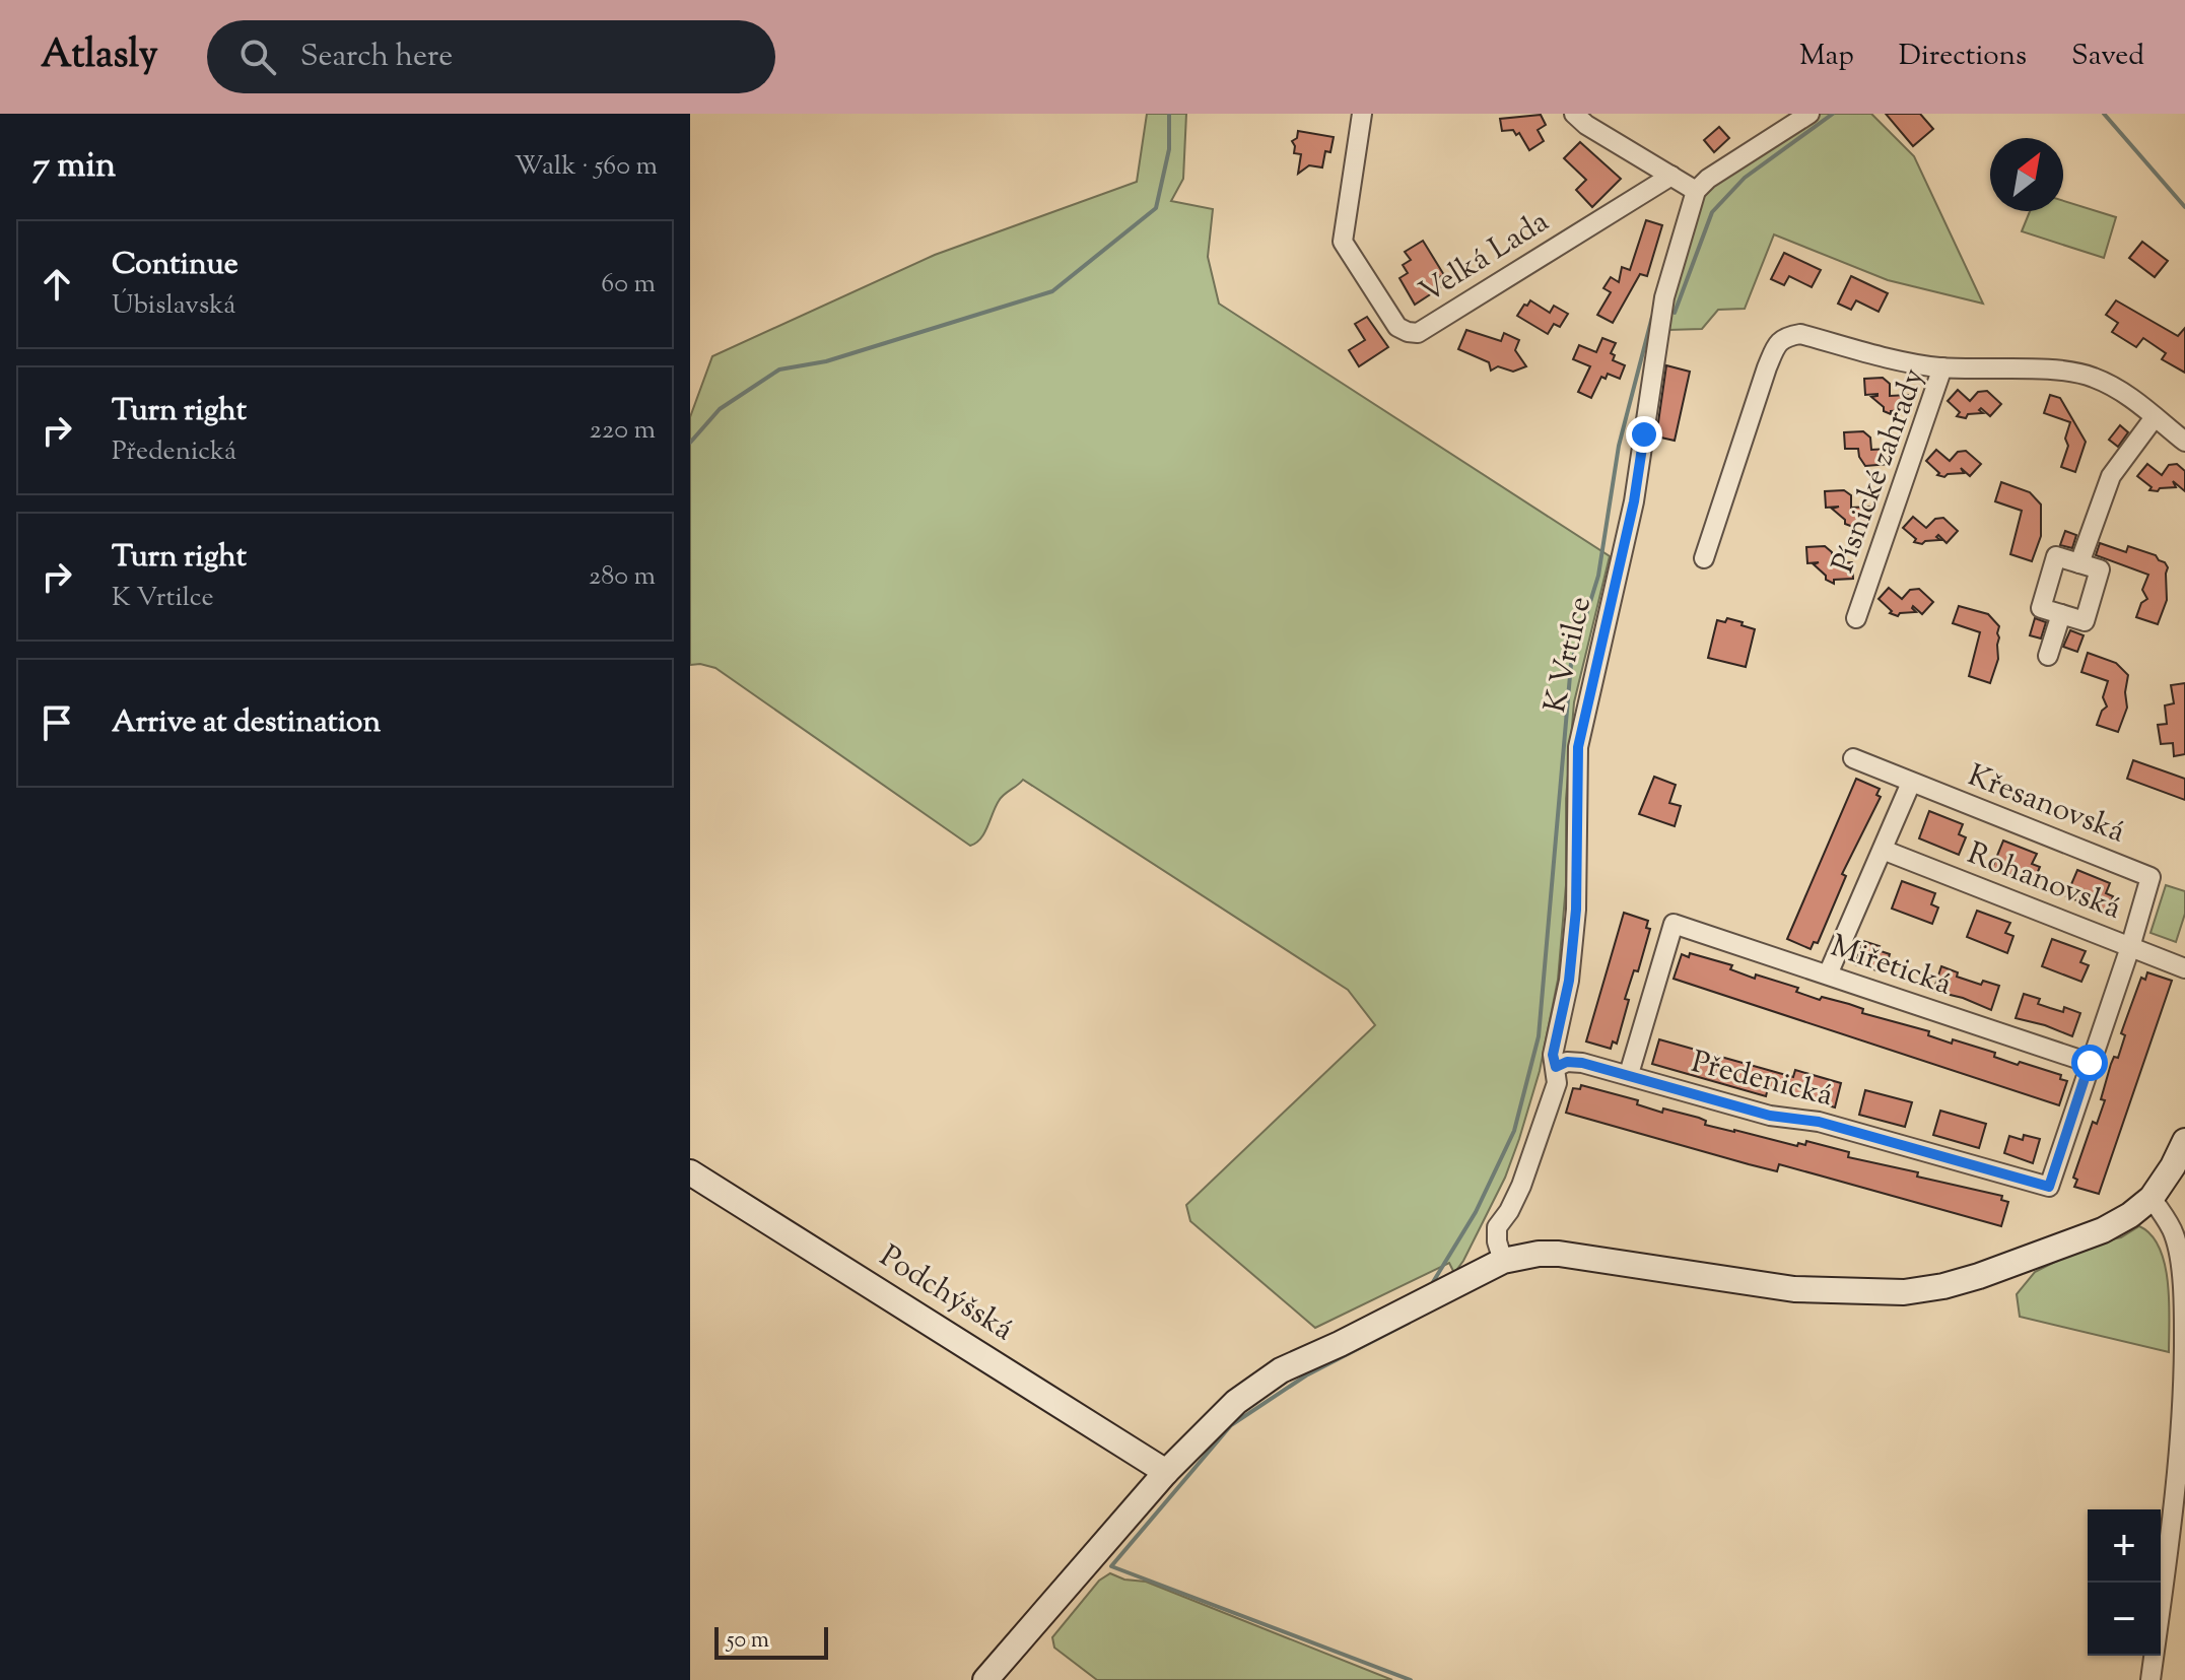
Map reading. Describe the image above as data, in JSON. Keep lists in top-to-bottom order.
{
  "streets": {
    "street": [
      "Velká Lada",
      "Písnické zahrady",
      "K Vrtilce",
      "Křesanovská",
      "Rohanovská",
      "Miřetická",
      "Předenická",
      "Podchýšská"
    ]
  },
  "crossings": [
    ["K Vrtilce", "Předenická"],
    ["Křesanovská", "Rohanovská"],
    ["Miřetická", "Předenická"]
  ],
  "scale_bar": "50 m",
  "north": "top right",
  "page": {
    "header": "Atlasly",
    "search": "Search here",
    "nav": ["Map", "Directions", "Saved"],
    "heading": ["7 min", "Walk · 560 m"],
    "list": [
      ["Continue", "Úbislavská", "60 m"],
      ["Turn right", "Předenická", "220 m"],
      ["Turn right", "K Vrtilce", "280 m"],
      "Arrive at destination"
    ],
    "map_buttons": ["+", "−"],
    "scale": "50 m"
  }
}
